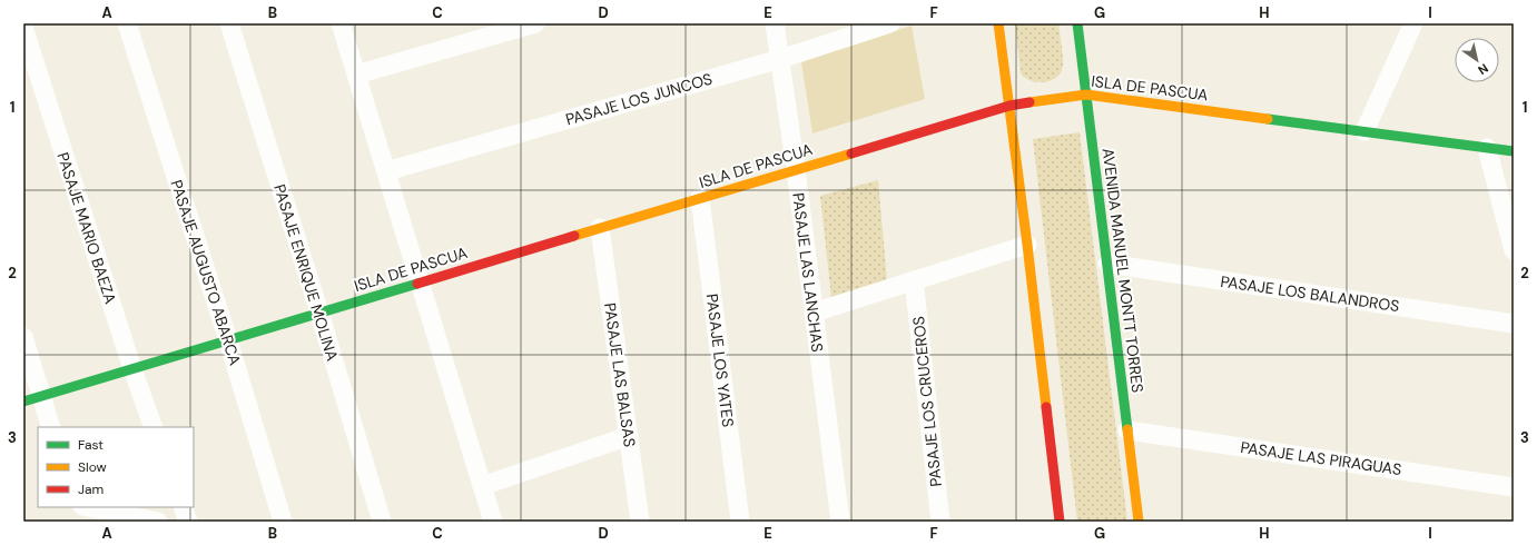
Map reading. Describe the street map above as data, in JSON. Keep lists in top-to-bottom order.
{
  "streets": {
    "street": [
      "ISLA DE PASCUA",
      "PASAJE LOS JUNCOS",
      "PASAJE MARIO BAEZA",
      "AVENIDA MANUEL MONTT TORRES",
      "PASAJE AUGUSTO ABARCA",
      "PASAJE ENRIQUE MOLINA",
      "PASAJE LAS LANCHAS",
      "PASAJE LOS BALANDROS",
      "PASAJE LOS YATES",
      "PASAJE LAS BALSAS",
      "PASAJE LOS CRUCEROS",
      "PASAJE LAS PIRAGUAS"
    ]
  },
  "crossings": [
    ["ISLA DE PASCUA", "PASAJE MARIO BAEZA"],
    ["ISLA DE PASCUA", "AVENIDA MANUEL MONTT TORRES"],
    ["ISLA DE PASCUA", "PASAJE AUGUSTO ABARCA"],
    ["ISLA DE PASCUA", "PASAJE ENRIQUE MOLINA"],
    ["ISLA DE PASCUA", "PASAJE LAS LANCHAS"],
    ["ISLA DE PASCUA", "PASAJE LOS YATES"],
    ["ISLA DE PASCUA", "PASAJE LAS BALSAS"],
    ["PASAJE LOS JUNCOS", "PASAJE LAS LANCHAS"],
    ["AVENIDA MANUEL MONTT TORRES", "PASAJE LOS BALANDROS"],
    ["AVENIDA MANUEL MONTT TORRES", "PASAJE LAS PIRAGUAS"]
  ],
  "legend": ["Fast", "Slow", "Jam"],
  "north": "bottom right",
  "grid": {
    "columns": [
      "A",
      "B",
      "C",
      "D",
      "E",
      "F",
      "G",
      "H",
      "I"
    ],
    "rows": ["1", "2", "3"]
  }
}
